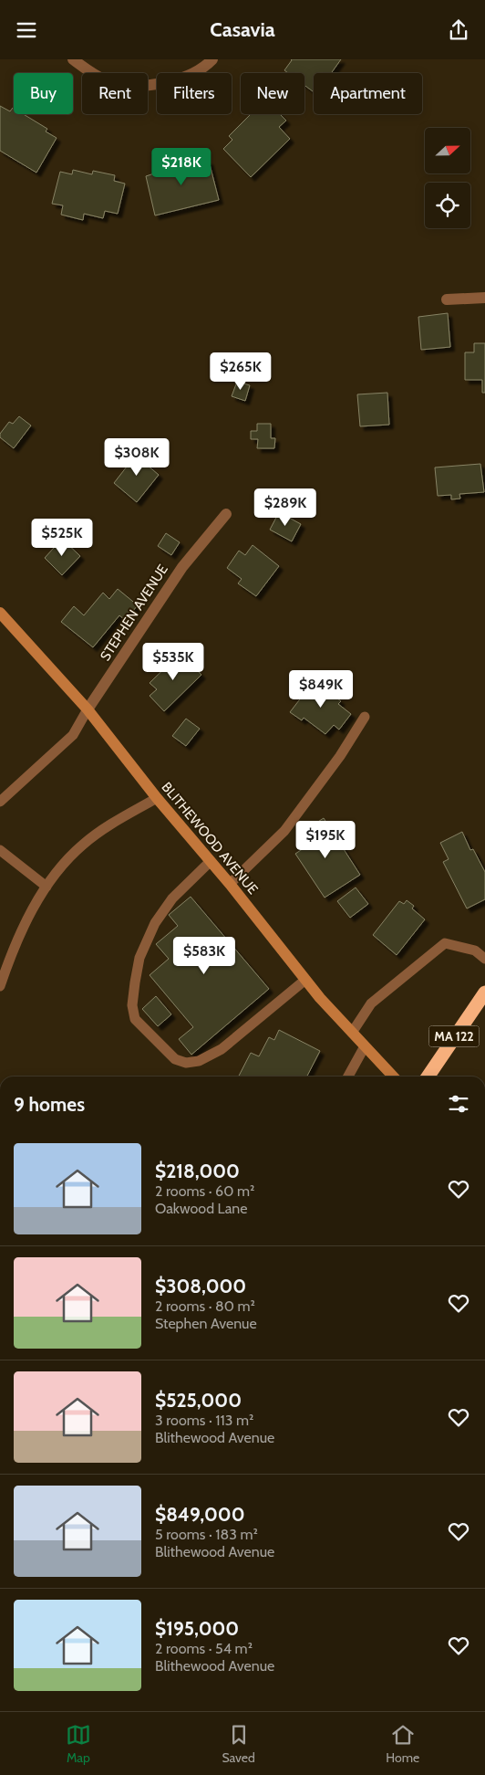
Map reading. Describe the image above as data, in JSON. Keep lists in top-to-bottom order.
{
  "streets": {
    "highway": ["MA 122"],
    "street": ["STEPHEN AVENUE", "BLITHEWOOD AVENUE"]
  },
  "crossings": [
    ["STEPHEN AVENUE", "BLITHEWOOD AVENUE"]
  ],
  "north": "right",
  "page": {
    "header": "Casavia",
    "chip": [
      "Buy",
      "Rent",
      "Filters",
      "New",
      "Apartment"
    ],
    "price": [
      "$218K",
      "$265K",
      "$308K",
      "$289K",
      "$525K",
      "$535K",
      "$849K",
      "$195K",
      "$583K"
    ],
    "heading": "9 homes",
    "list": [
      {
        "name": "$218,000",
        "note": "2 rooms · 60 m² · Oakwood Lane"
      },
      {
        "name": "$308,000",
        "note": "2 rooms · 80 m² · Stephen Avenue"
      },
      {
        "name": "$525,000",
        "note": "3 rooms · 113 m² · Blithewood Avenue"
      },
      {
        "name": "$849,000",
        "note": "5 rooms · 183 m² · Blithewood Avenue"
      },
      {
        "name": "$195,000",
        "note": "2 rooms · 54 m² · Blithewood Avenue"
      }
    ],
    "tabs": ["Map", "Saved", "Home"]
  }
}
